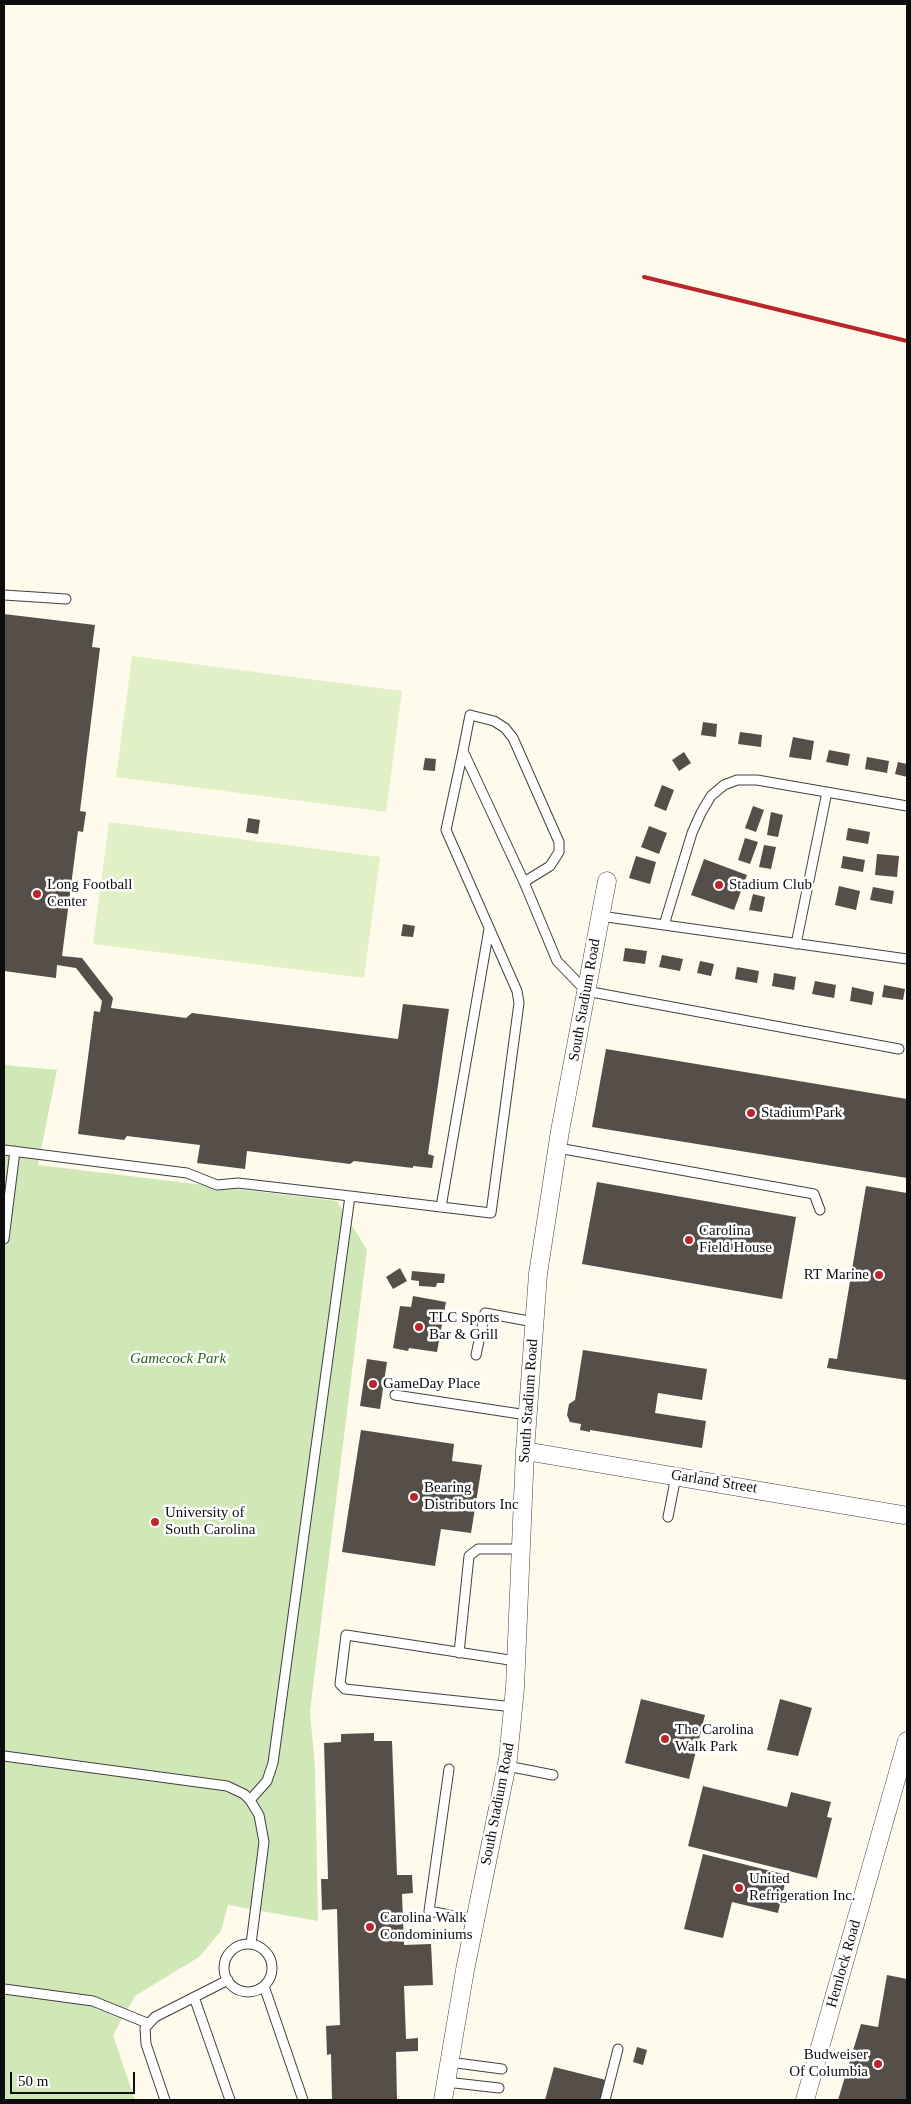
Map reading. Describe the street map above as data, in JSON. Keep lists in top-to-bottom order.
{
  "streets": {
    "street": ["South Stadium Road", "Garland Street", "Hemlock Road"]
  },
  "crossings": [
    ["South Stadium Road", "Garland Street"]
  ],
  "parks": ["Gamecock Park"],
  "places": [
    "Stadium Club",
    "Long Football Center",
    "Stadium Park",
    "Carolina Field House",
    "RT Marine",
    "TLC Sports Bar & Grill",
    "GameDay Place",
    "Bearing Distributors Inc",
    "University of South Carolina",
    "The Carolina Walk Park",
    "United Refrigeration Inc.",
    "Carolina Walk Condominiums",
    "Budweiser Of Columbia"
  ],
  "scale_bar": "50 m"
}
